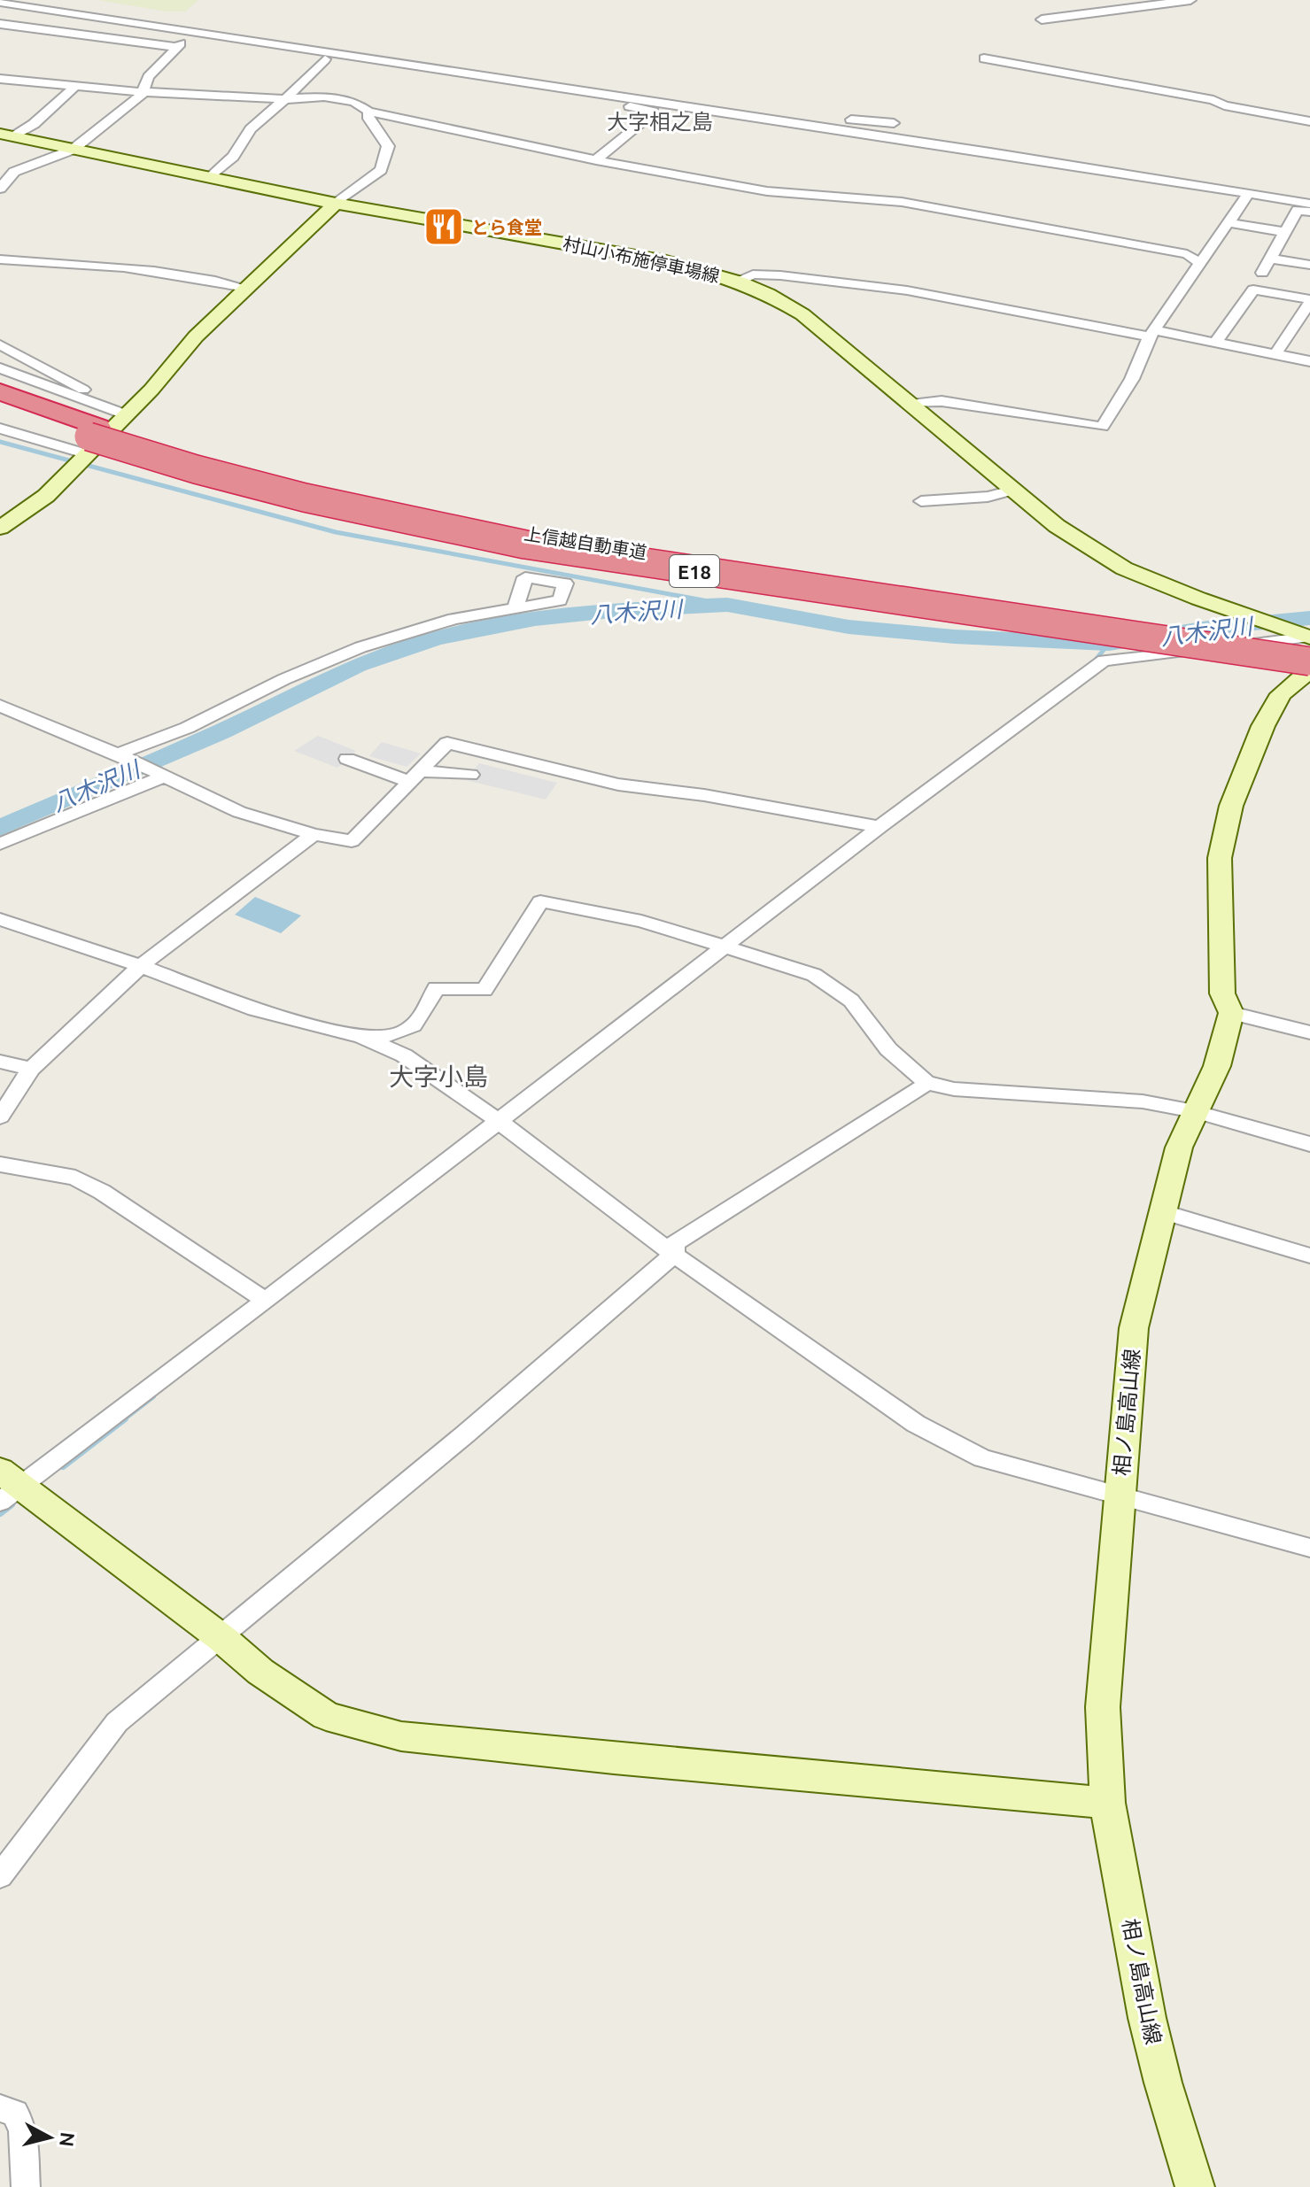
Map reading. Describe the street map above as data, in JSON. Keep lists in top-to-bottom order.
{
  "streets": {
    "highway": ["上信越自動車道", "E18"],
    "main road": ["村山小布施停車場線", "相ノ島高山線"]
  },
  "crossings": [
    ["村山小布施停車場線", "上信越自動車道"]
  ],
  "districts": ["大字相之島", "大字小島"],
  "water": ["八木沢川"],
  "places": {
    "restaurant": ["とら食堂"]
  },
  "north": "right"
}
